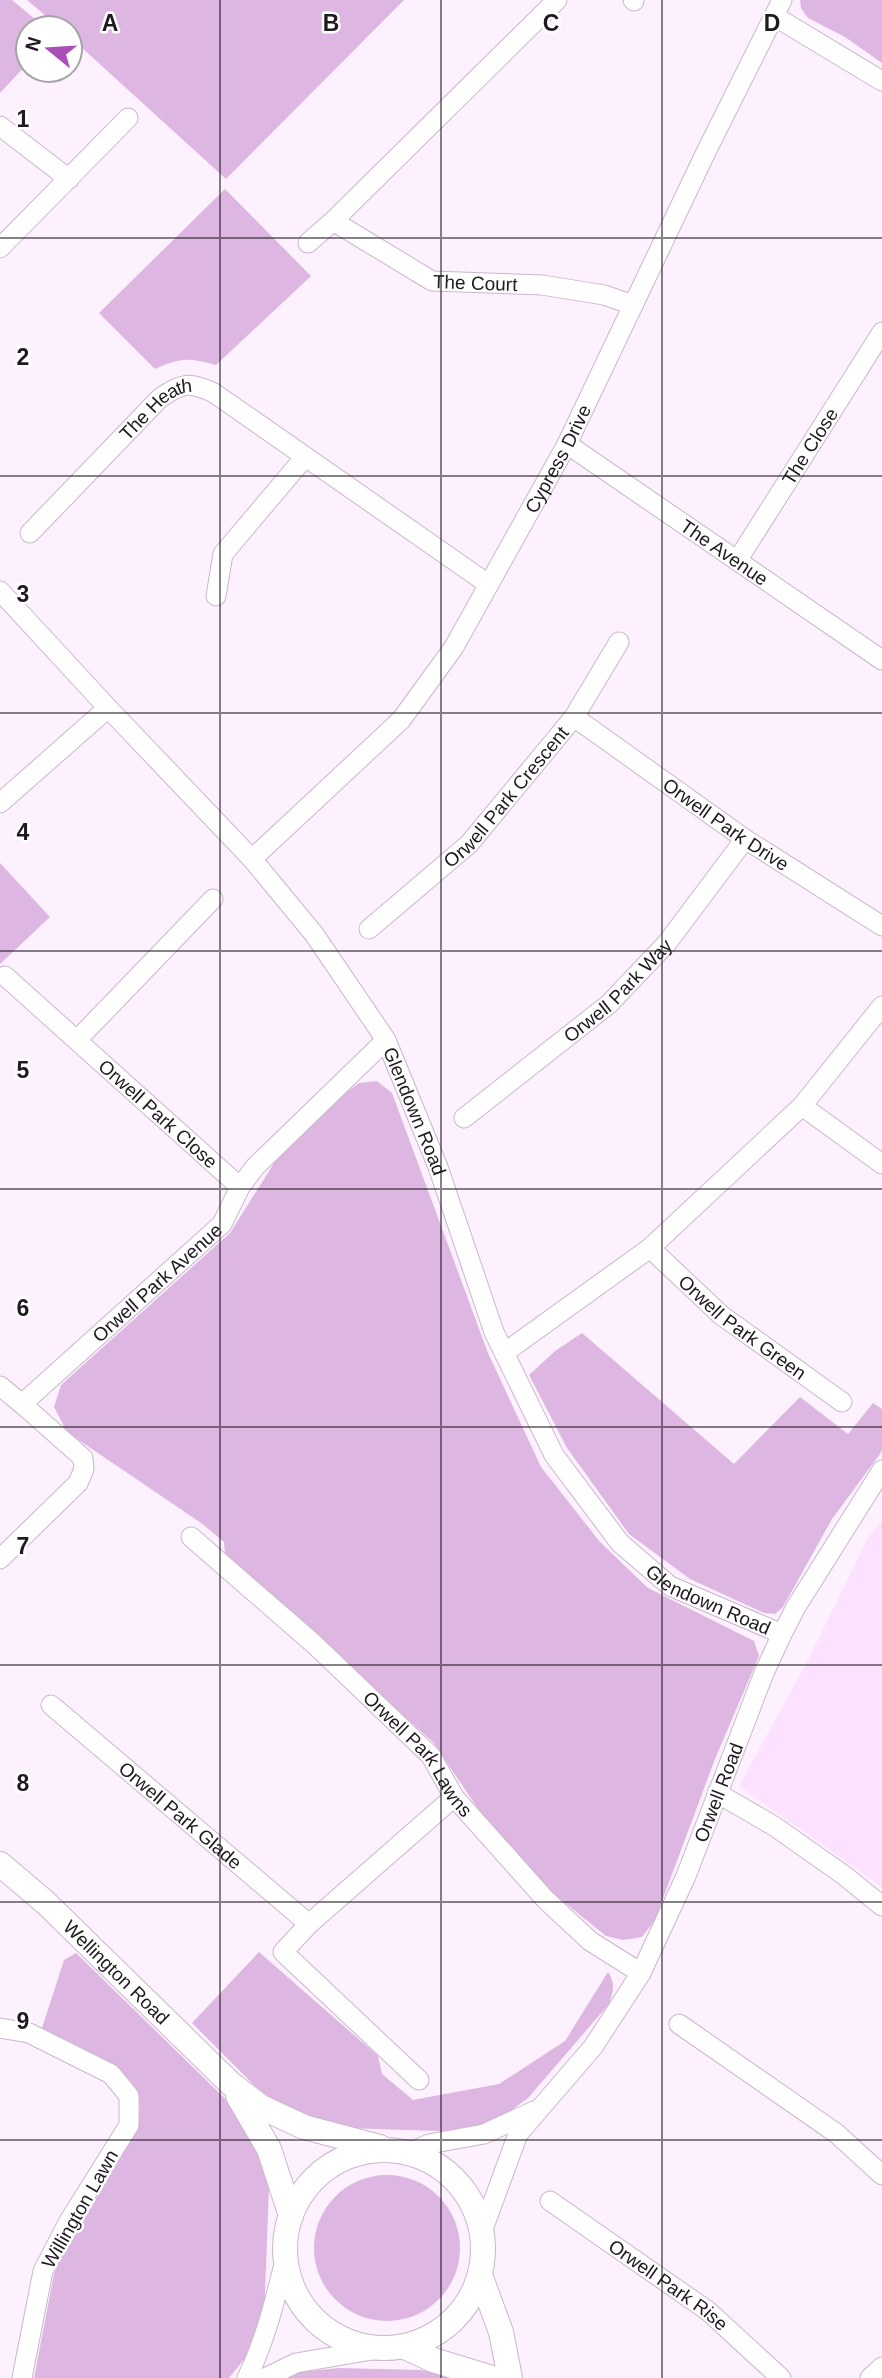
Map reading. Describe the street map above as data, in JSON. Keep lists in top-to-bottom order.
{
  "streets": {
    "street": [
      "The Court",
      "The Heath",
      "The Close",
      "Cypress Drive",
      "The Avenue",
      "Orwell Park Crescent",
      "Orwell Park Drive",
      "Orwell Park Way",
      "Glendown Road",
      "Orwell Park Close",
      "Orwell Park Avenue",
      "Orwell Park Green",
      "Orwell Park Lawns",
      "Orwell Road",
      "Orwell Park Glade",
      "Wellington Road",
      "Willington Lawn",
      "Orwell Park Rise"
    ]
  },
  "crossings": [
    ["The Court", "Cypress Drive"],
    ["The Heath", "Cypress Drive"],
    ["The Close", "The Avenue"],
    ["Cypress Drive", "The Avenue"],
    ["Cypress Drive", "Glendown Road"],
    ["Orwell Park Crescent", "Orwell Park Drive"],
    ["Orwell Park Drive", "Orwell Park Way"],
    ["Glendown Road", "Orwell Park Avenue"],
    ["Glendown Road", "Orwell Road"],
    ["Orwell Park Close", "Orwell Park Avenue"],
    ["Orwell Park Lawns", "Orwell Road"],
    ["Orwell Road", "Wellington Road"]
  ],
  "north": "left",
  "grid": {
    "columns": [
      "A",
      "B",
      "C",
      "D"
    ],
    "rows": [
      "1",
      "2",
      "3",
      "4",
      "5",
      "6",
      "7",
      "8",
      "9"
    ]
  }
}
